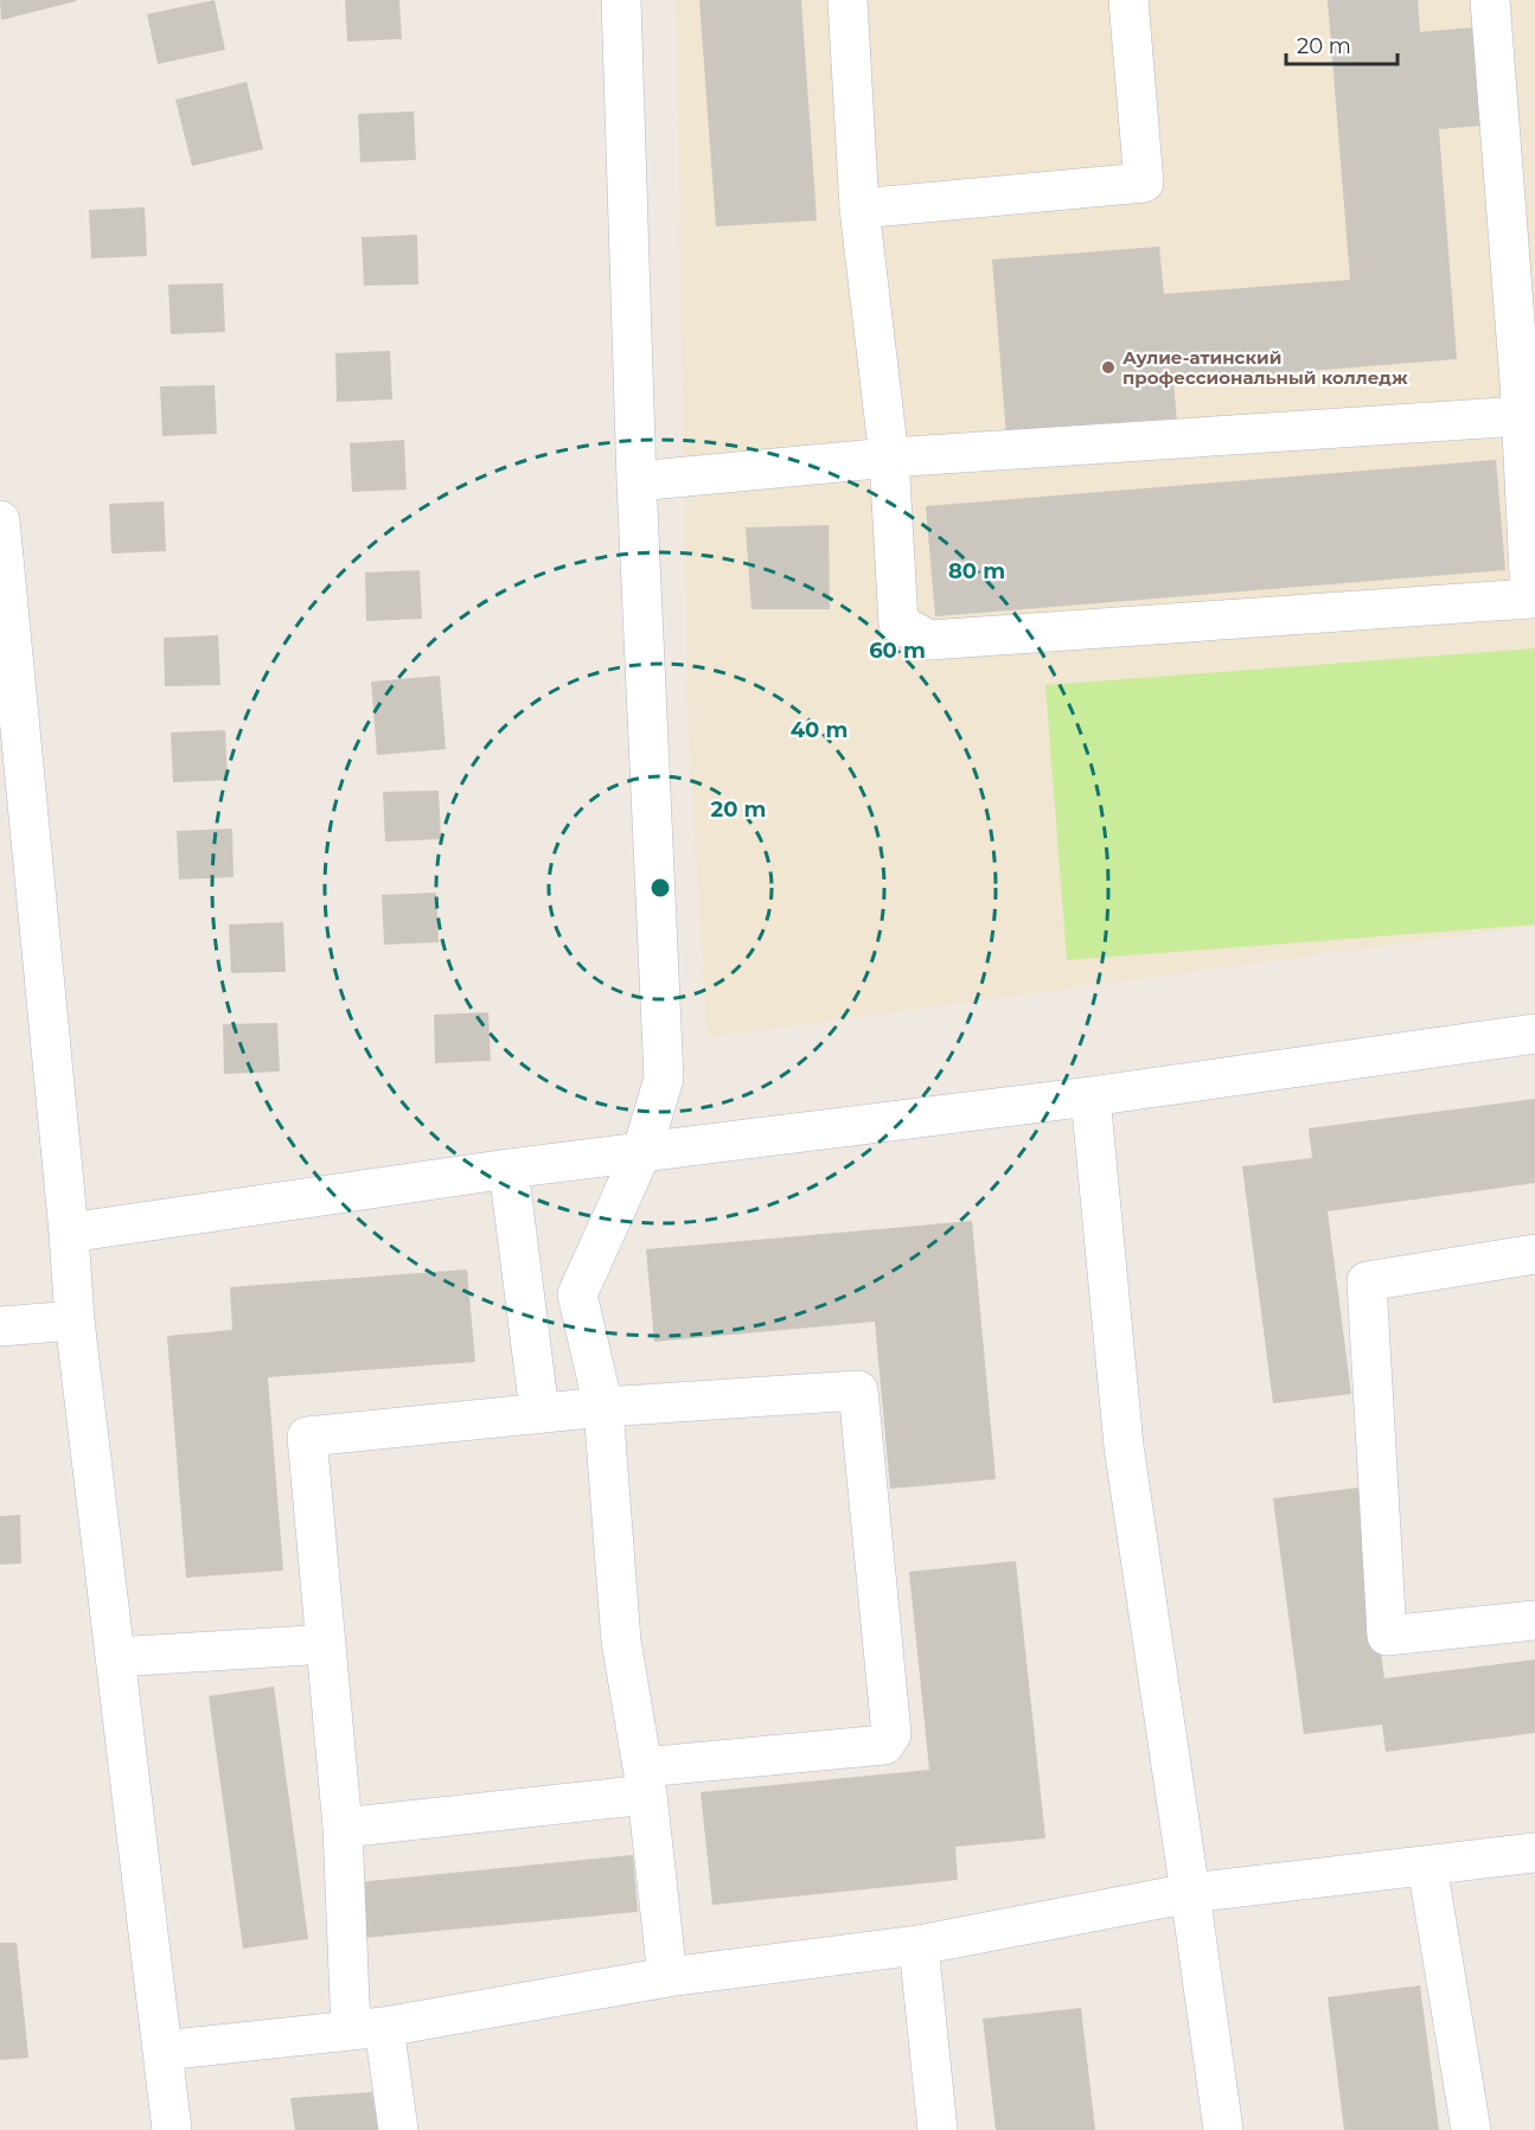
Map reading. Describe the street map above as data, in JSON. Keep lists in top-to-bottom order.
{
  "places": ["Аулие-атинский профессиональный колледж"],
  "scale_bar": "20 m",
  "rings": [
    "80 m",
    "60 m",
    "40 m",
    "20 m"
  ]
}
